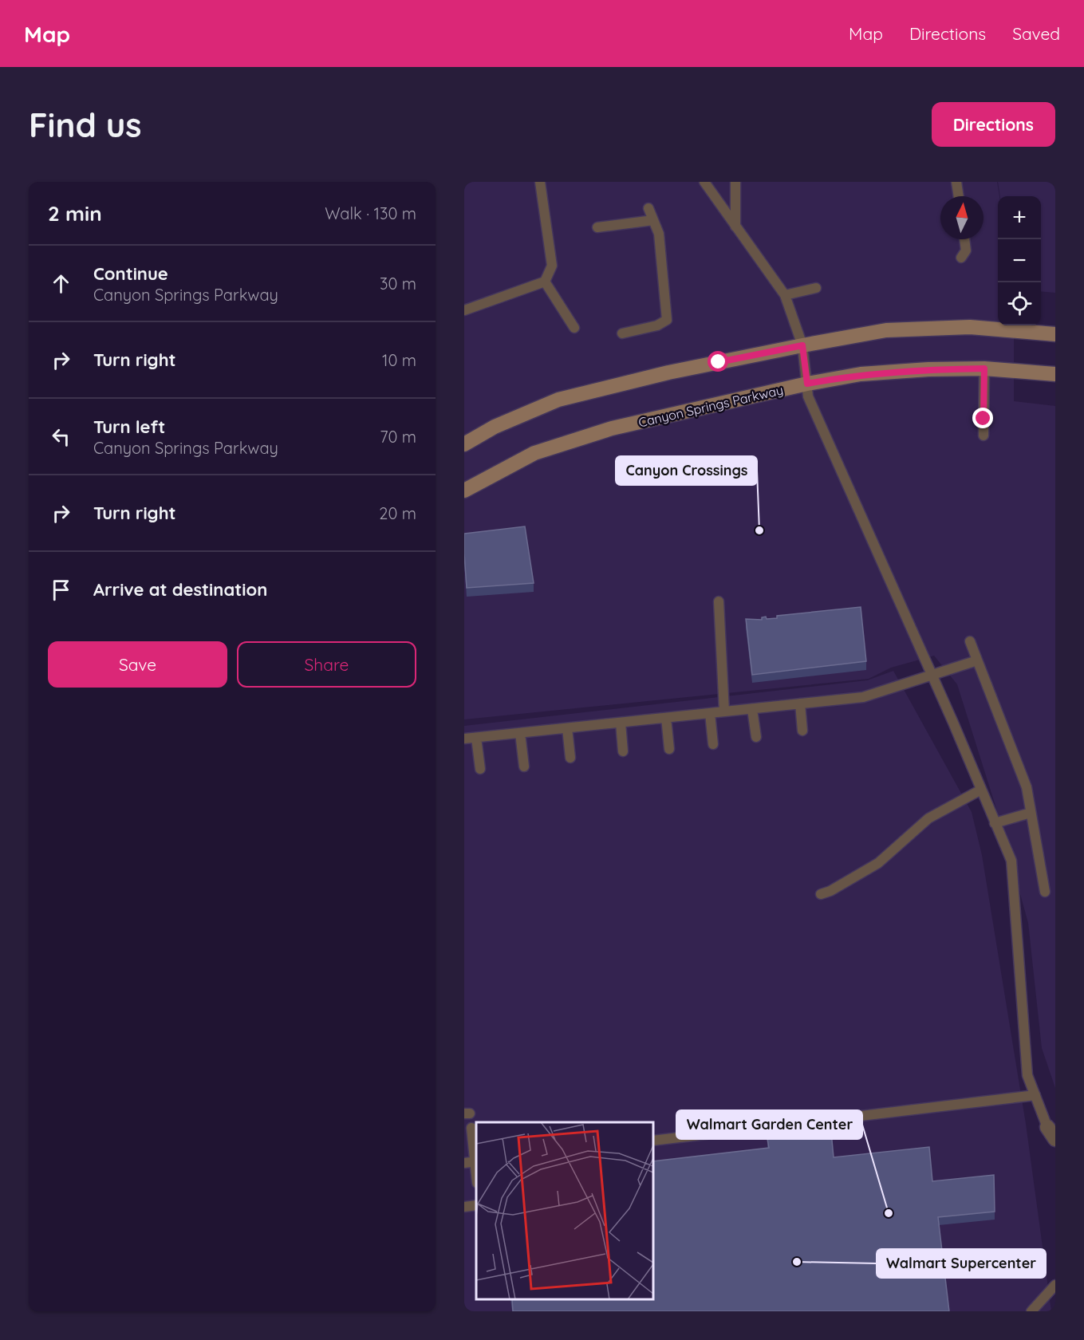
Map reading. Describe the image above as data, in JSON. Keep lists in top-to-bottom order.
{
  "streets": {
    "street": ["Canyon Springs Parkway"]
  },
  "places": ["Canyon Crossings", "Walmart Garden Center", "Walmart Supercenter"],
  "north": "top",
  "page": {
    "header": "Map",
    "nav": ["Map", "Directions", "Saved"],
    "buttons": [
      "Directions",
      ["Save", "Share"]
    ],
    "title": "Find us",
    "heading": ["2 min", "Walk · 130 m"],
    "map_buttons": ["+", "−"],
    "list": [
      ["Continue", "Canyon Springs Parkway", "30 m"],
      ["Turn right", "10 m"],
      ["Turn left", "Canyon Springs Parkway", "70 m"],
      ["Turn right", "20 m"],
      "Arrive at destination"
    ]
  }
}
